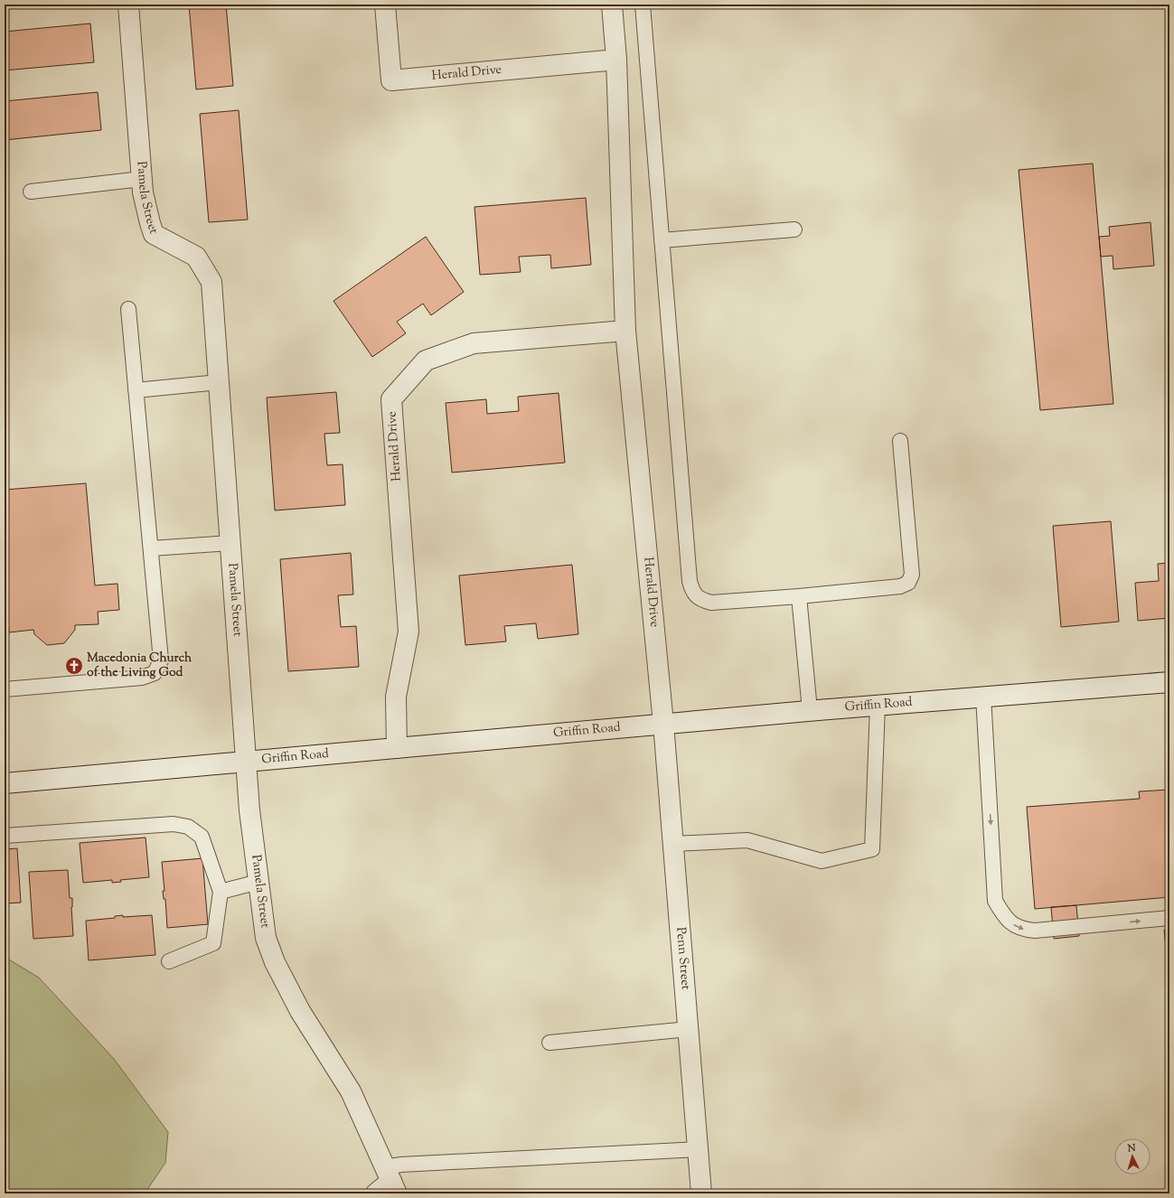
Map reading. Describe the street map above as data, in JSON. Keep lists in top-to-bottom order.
{
  "streets": {
    "street": [
      "Herald Drive",
      "Pamela Street",
      "Griffin Road",
      "Penn Street"
    ]
  },
  "crossings": [
    ["Herald Drive", "Griffin Road"],
    ["Herald Drive", "Penn Street"],
    ["Pamela Street", "Griffin Road"],
    ["Griffin Road", "Penn Street"]
  ],
  "places": {
    "church": ["Macedonia Church of the Living God"]
  },
  "north": "top"
}
